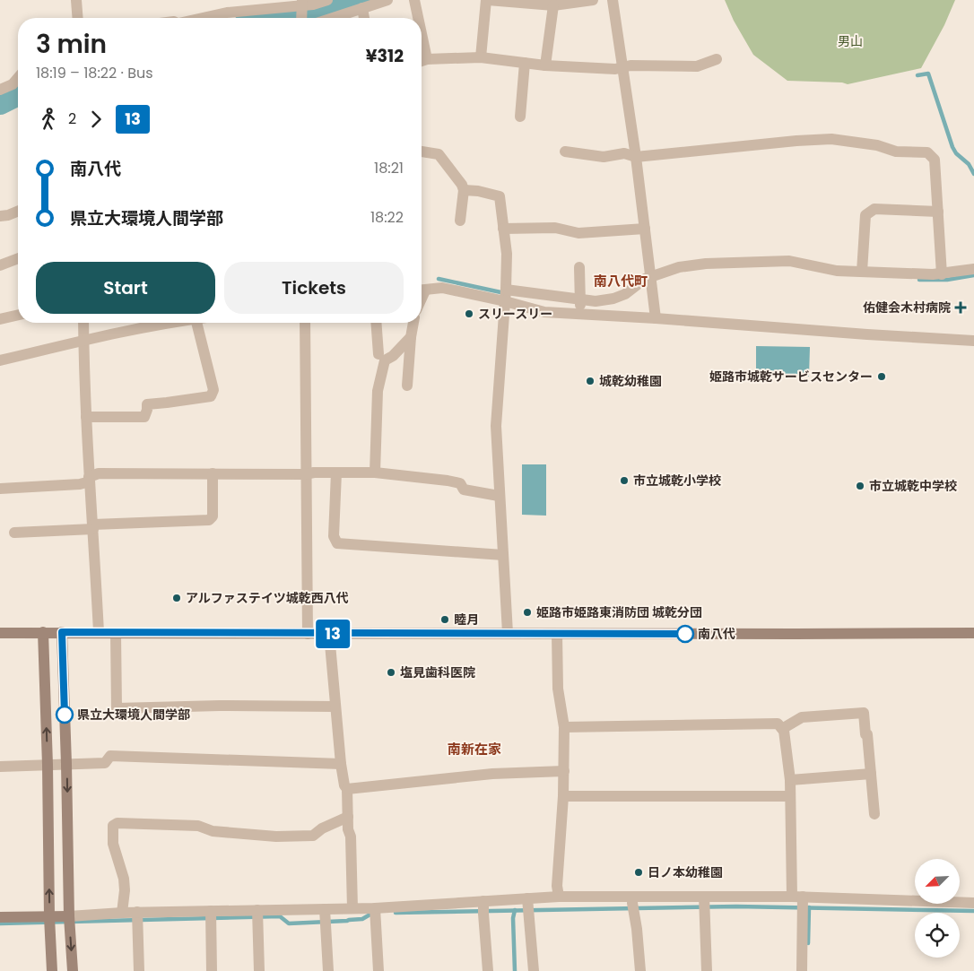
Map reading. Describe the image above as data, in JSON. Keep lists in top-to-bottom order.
{
  "districts": ["南八代町", "南新在家"],
  "parks": ["男山"],
  "places": {
    "health": ["佑健会木村病院"],
    "other": [
      "スリースリー",
      "姫路市城乾サービスセンター",
      "城乾幼稚園",
      "市立城乾小学校",
      "市立城乾中学校",
      "アルファステイツ城乾西八代",
      "姫路市姫路東消防団 城乾分団",
      "睦月",
      "南八代",
      "塩見歯科医院",
      "県立大環境人間学部",
      "日ノ本幼稚園"
    ]
  },
  "lines": ["bus line 13"],
  "north": "bottom left",
  "page": {
    "on_map": "13",
    "heading": ["3 min", "18:19 – 18:22 · Bus", "¥312"],
    "legs": ["2", "13"],
    "list": [
      {
        "name": "南八代",
        "value": "18:21"
      },
      {
        "name": "県立大環境人間学部",
        "value": "18:22"
      }
    ],
    "buttons": ["Start", "Tickets"]
  }
}
